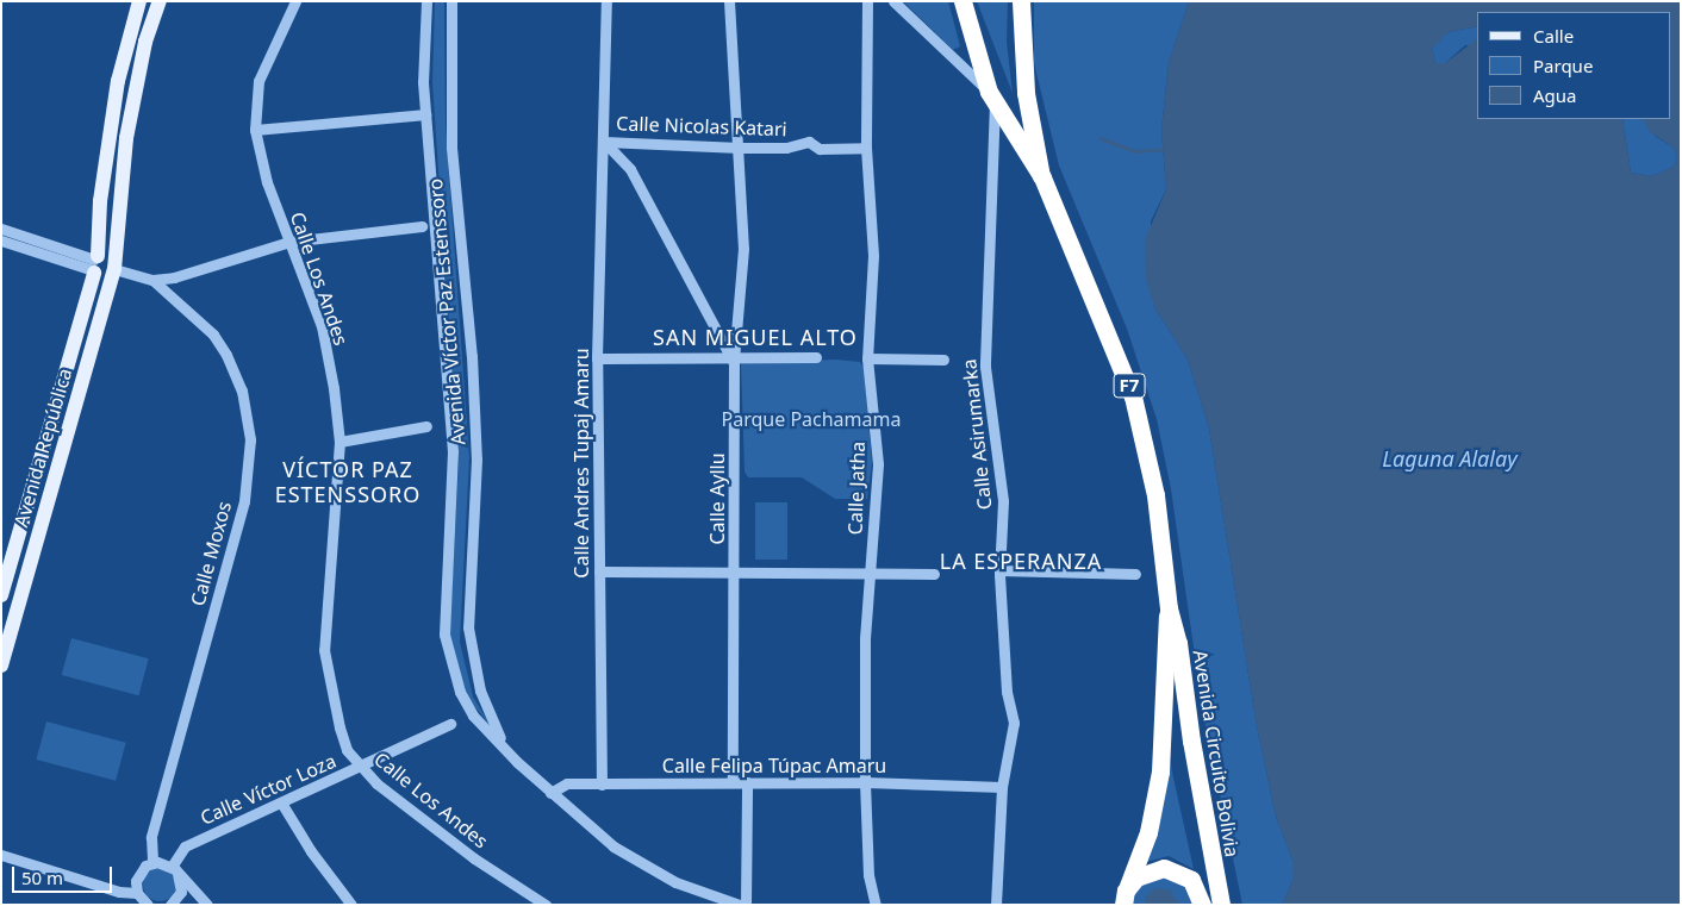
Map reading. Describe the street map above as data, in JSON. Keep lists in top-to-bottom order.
{
  "streets": {
    "highway": ["F7", "Avenida Circuito Bolivia"],
    "main road": ["Avenida República"],
    "street": [
      "Calle Nicolas Katari",
      "Calle Los Andes",
      "Avenida Víctor Paz Estenssoro",
      "Calle Asirumarka",
      "Calle Andres Tupaj Amaru",
      "Calle Jatha",
      "Calle Ayllu",
      "Calle Moxos",
      "Calle Felipa Túpac Amaru",
      "Calle Víctor Loza"
    ]
  },
  "crossings": [
    ["Calle Nicolas Katari", "Calle Andres Tupaj Amaru"],
    ["Calle Nicolas Katari", "Calle Jatha"],
    ["Calle Nicolas Katari", "Calle Ayllu"],
    ["Calle Los Andes", "Calle Víctor Loza"],
    ["F7", "Avenida Circuito Bolivia"],
    ["Calle Asirumarka", "Avenida Circuito Bolivia"],
    ["Calle Asirumarka", "Calle Felipa Túpac Amaru"],
    ["Calle Andres Tupaj Amaru", "Calle Felipa Túpac Amaru"],
    ["Calle Jatha", "Calle Felipa Túpac Amaru"],
    ["Calle Ayllu", "Calle Felipa Túpac Amaru"]
  ],
  "districts": ["SAN MIGUEL ALTO", "VÍCTOR PAZ ESTENSSORO", "LA ESPERANZA"],
  "water": ["Laguna Alalay"],
  "parks": ["Parque Pachamama"],
  "legend": ["Calle", "Parque", "Agua"],
  "scale_bar": "50 m"
}
